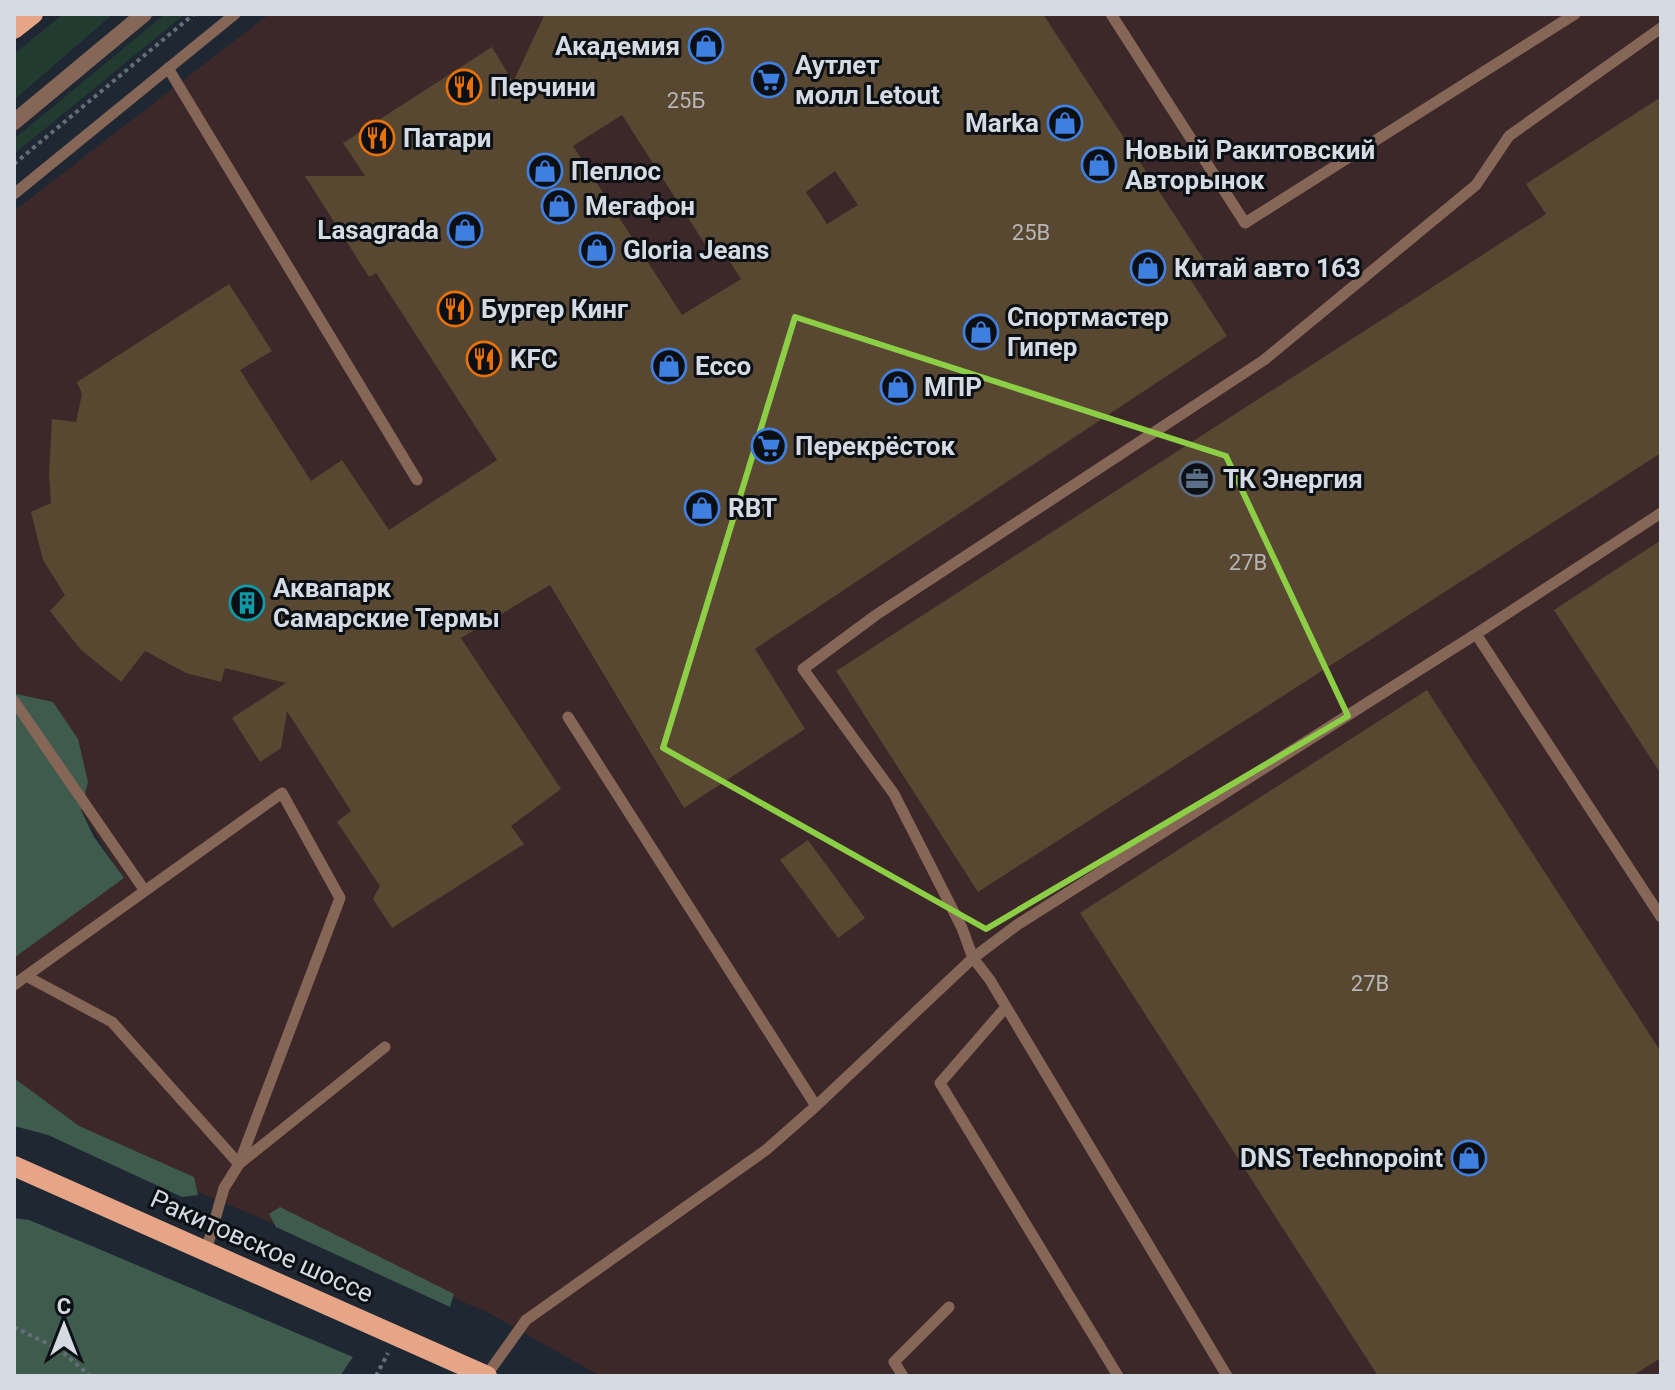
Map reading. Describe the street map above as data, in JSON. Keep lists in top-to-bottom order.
{
  "streets": {
    "main road": ["Ракитовское шоссе"]
  },
  "places": {
    "shop": [
      "Академия",
      "Marka",
      "Новый Ракитовский Авторынок",
      "Пеплос",
      "Мегафон",
      "Lasagrada",
      "Gloria Jeans",
      "Китай авто 163",
      "Спортмастер Гипер",
      "Ecco",
      "МПР",
      "RBT",
      "DNS Technopoint"
    ],
    "supermarket": ["Аутлет молл Letout", "Перекрёсток"],
    "restaurant": [
      "Перчини",
      "Патари",
      "Бургер Кинг",
      "KFC"
    ],
    "office": ["ТК Энергия"],
    "building": ["Аквапарк Самарские Термы"]
  },
  "house_numbers": [
    "25Б",
    "25В",
    "27В",
    "27В"
  ],
  "north": "top"
}
